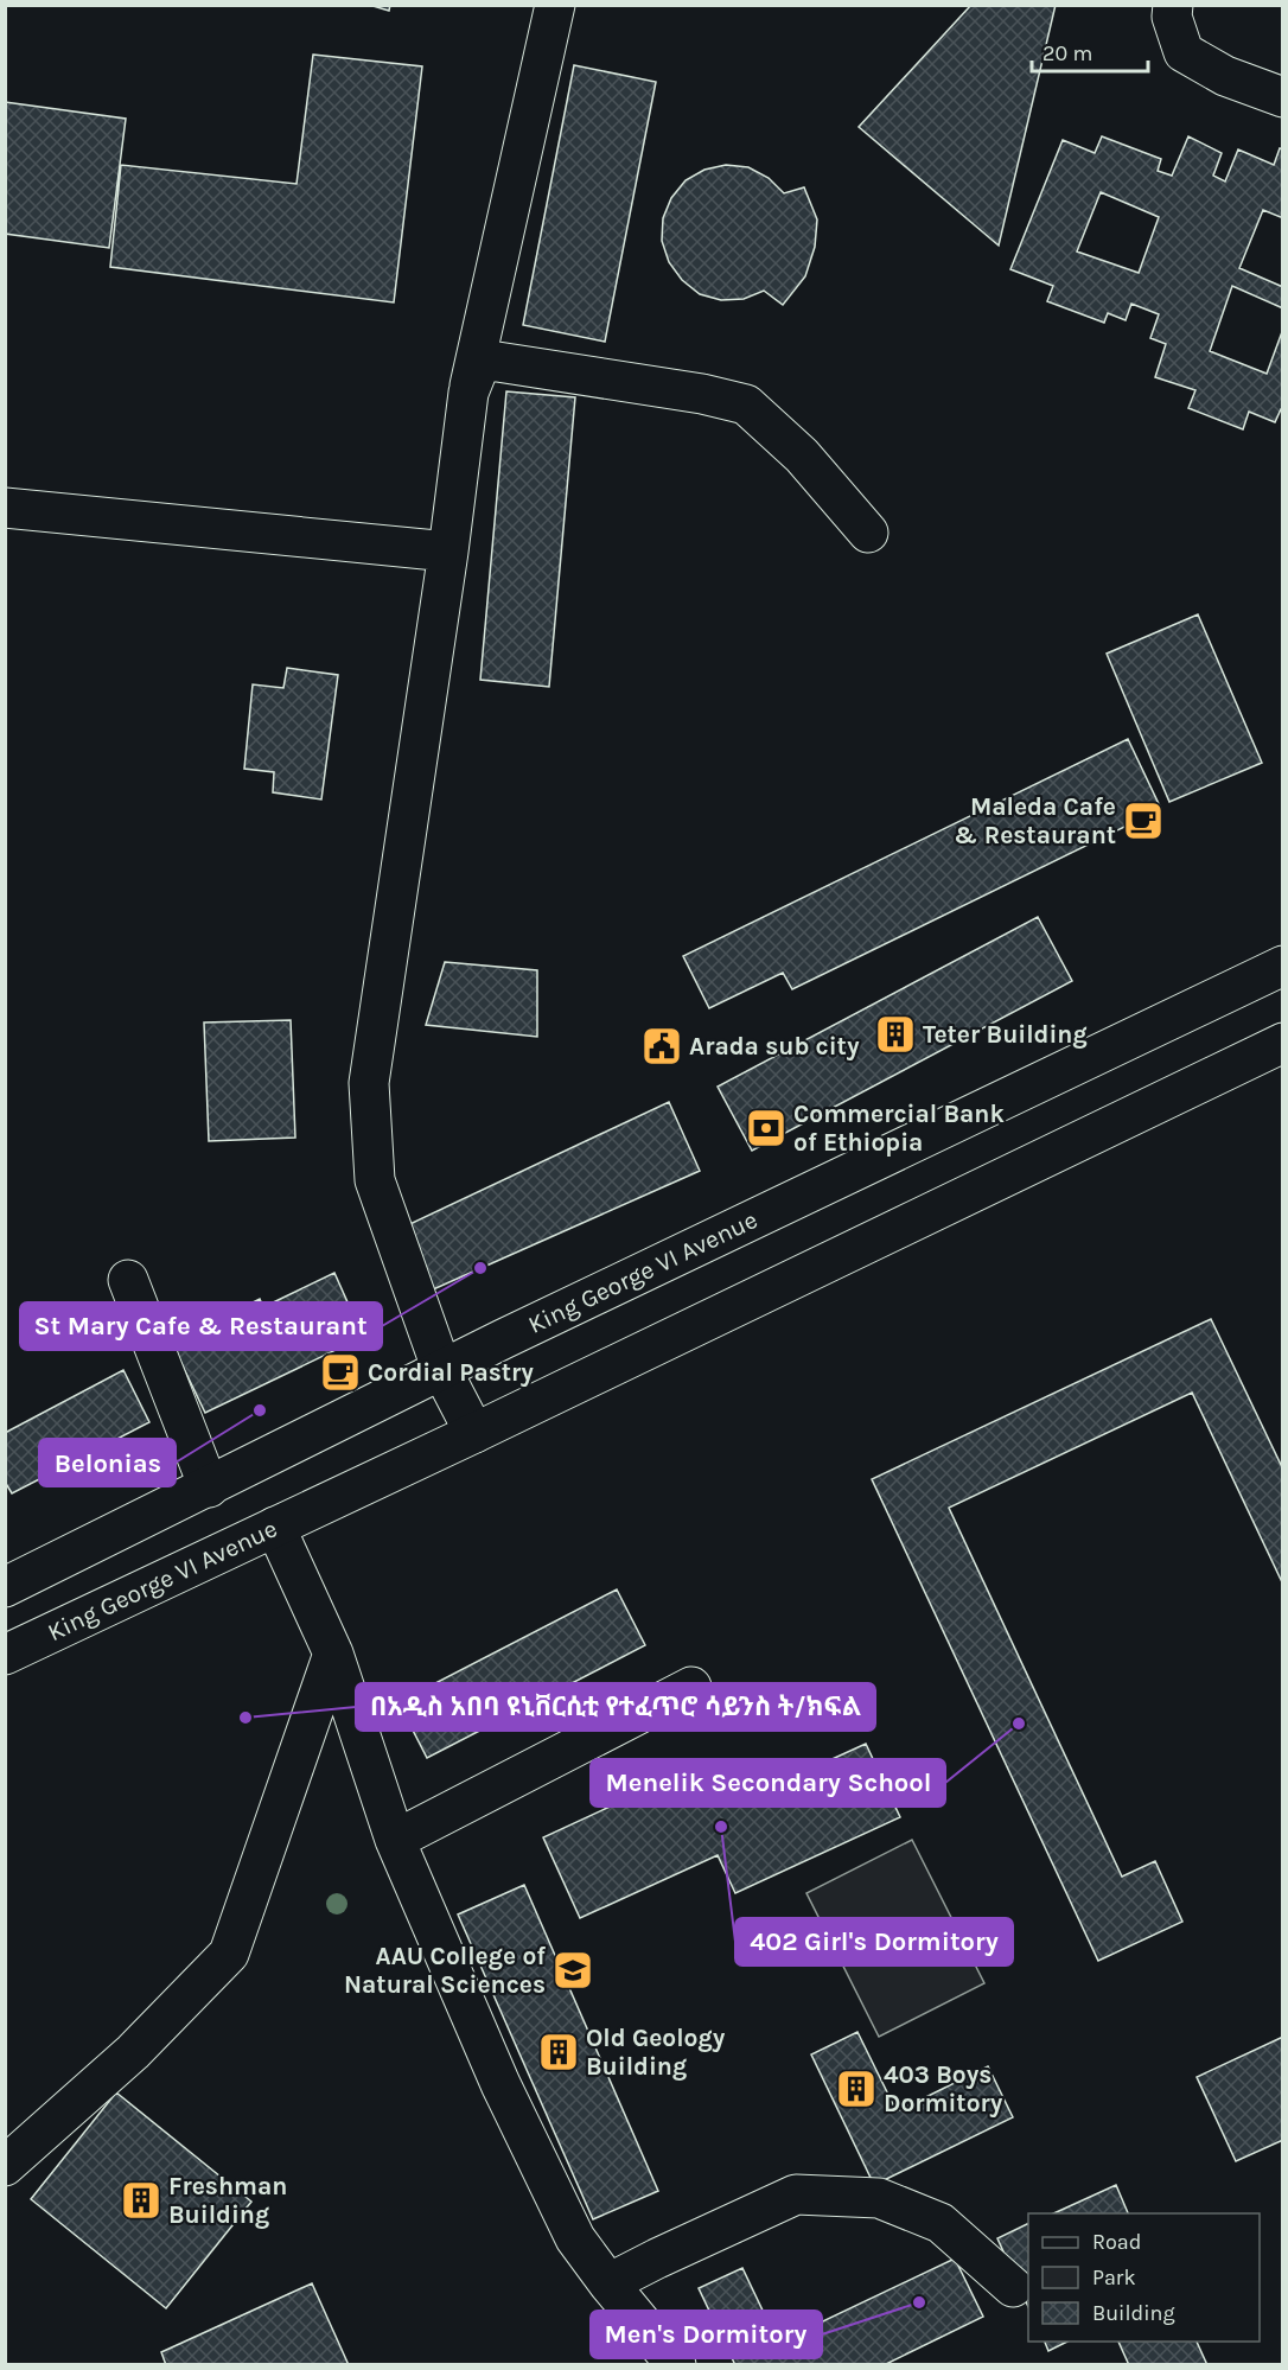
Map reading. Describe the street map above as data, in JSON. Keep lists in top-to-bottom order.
{
  "streets": {
    "main road": ["King George VI Avenue"]
  },
  "places": {
    "cafe": ["Maleda Cafe & Restaurant", "Cordial Pastry"],
    "building": [
      "Teter Building",
      "Old Geology Building",
      "403 Boys Dormitory",
      "Freshman Building"
    ],
    "public building": ["Arada sub city"],
    "bank": ["Commercial Bank of Ethiopia"],
    "other": [
      "St Mary Cafe & Restaurant",
      "Belonias",
      "በአዲስ አበባ ዩኒቨርሲቲ የተፈጥሮ ሳይንስ ት/ክፍል",
      "Menelik Secondary School",
      "402 Girl's Dormitory",
      "Men's Dormitory"
    ],
    "school or university": ["AAU College of Natural Sciences"]
  },
  "legend": ["Road", "Park", "Building"],
  "scale_bar": "20 m"
}
